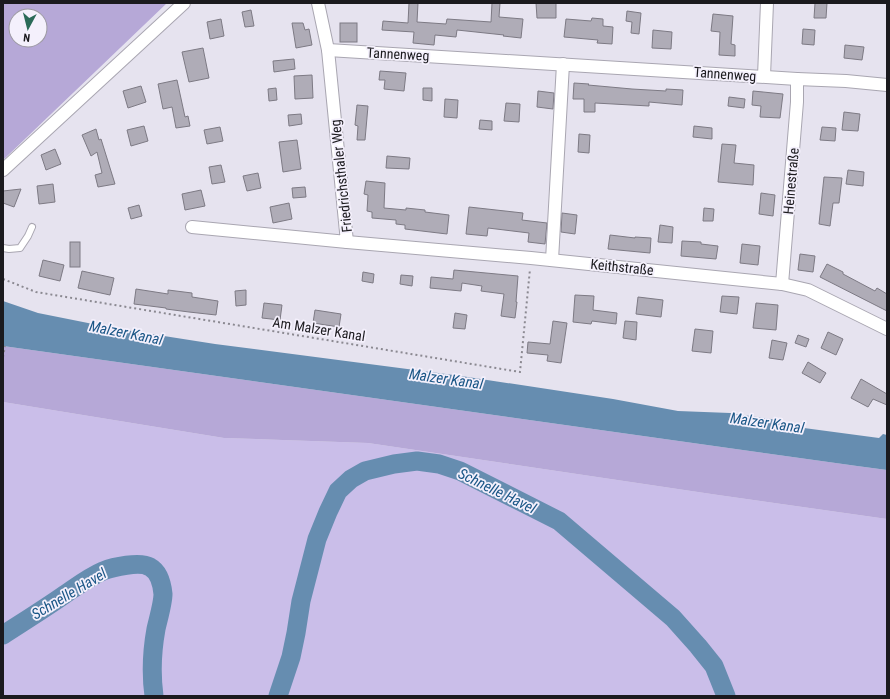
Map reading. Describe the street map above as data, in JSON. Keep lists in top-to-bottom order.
{
  "streets": {
    "street": [
      "Tannenweg",
      "Friedrichsthaler Weg",
      "Heinestraße",
      "Keithstraße"
    ],
    "path": ["Am Malzer Kanal"]
  },
  "crossings": [
    ["Tannenweg", "Friedrichsthaler Weg"],
    ["Tannenweg", "Heinestraße"],
    ["Friedrichsthaler Weg", "Keithstraße"],
    ["Heinestraße", "Keithstraße"],
    ["Keithstraße", "Am Malzer Kanal"]
  ],
  "water": ["Malzer Kanal", "Schnelle Havel"],
  "north": "bottom"
}
